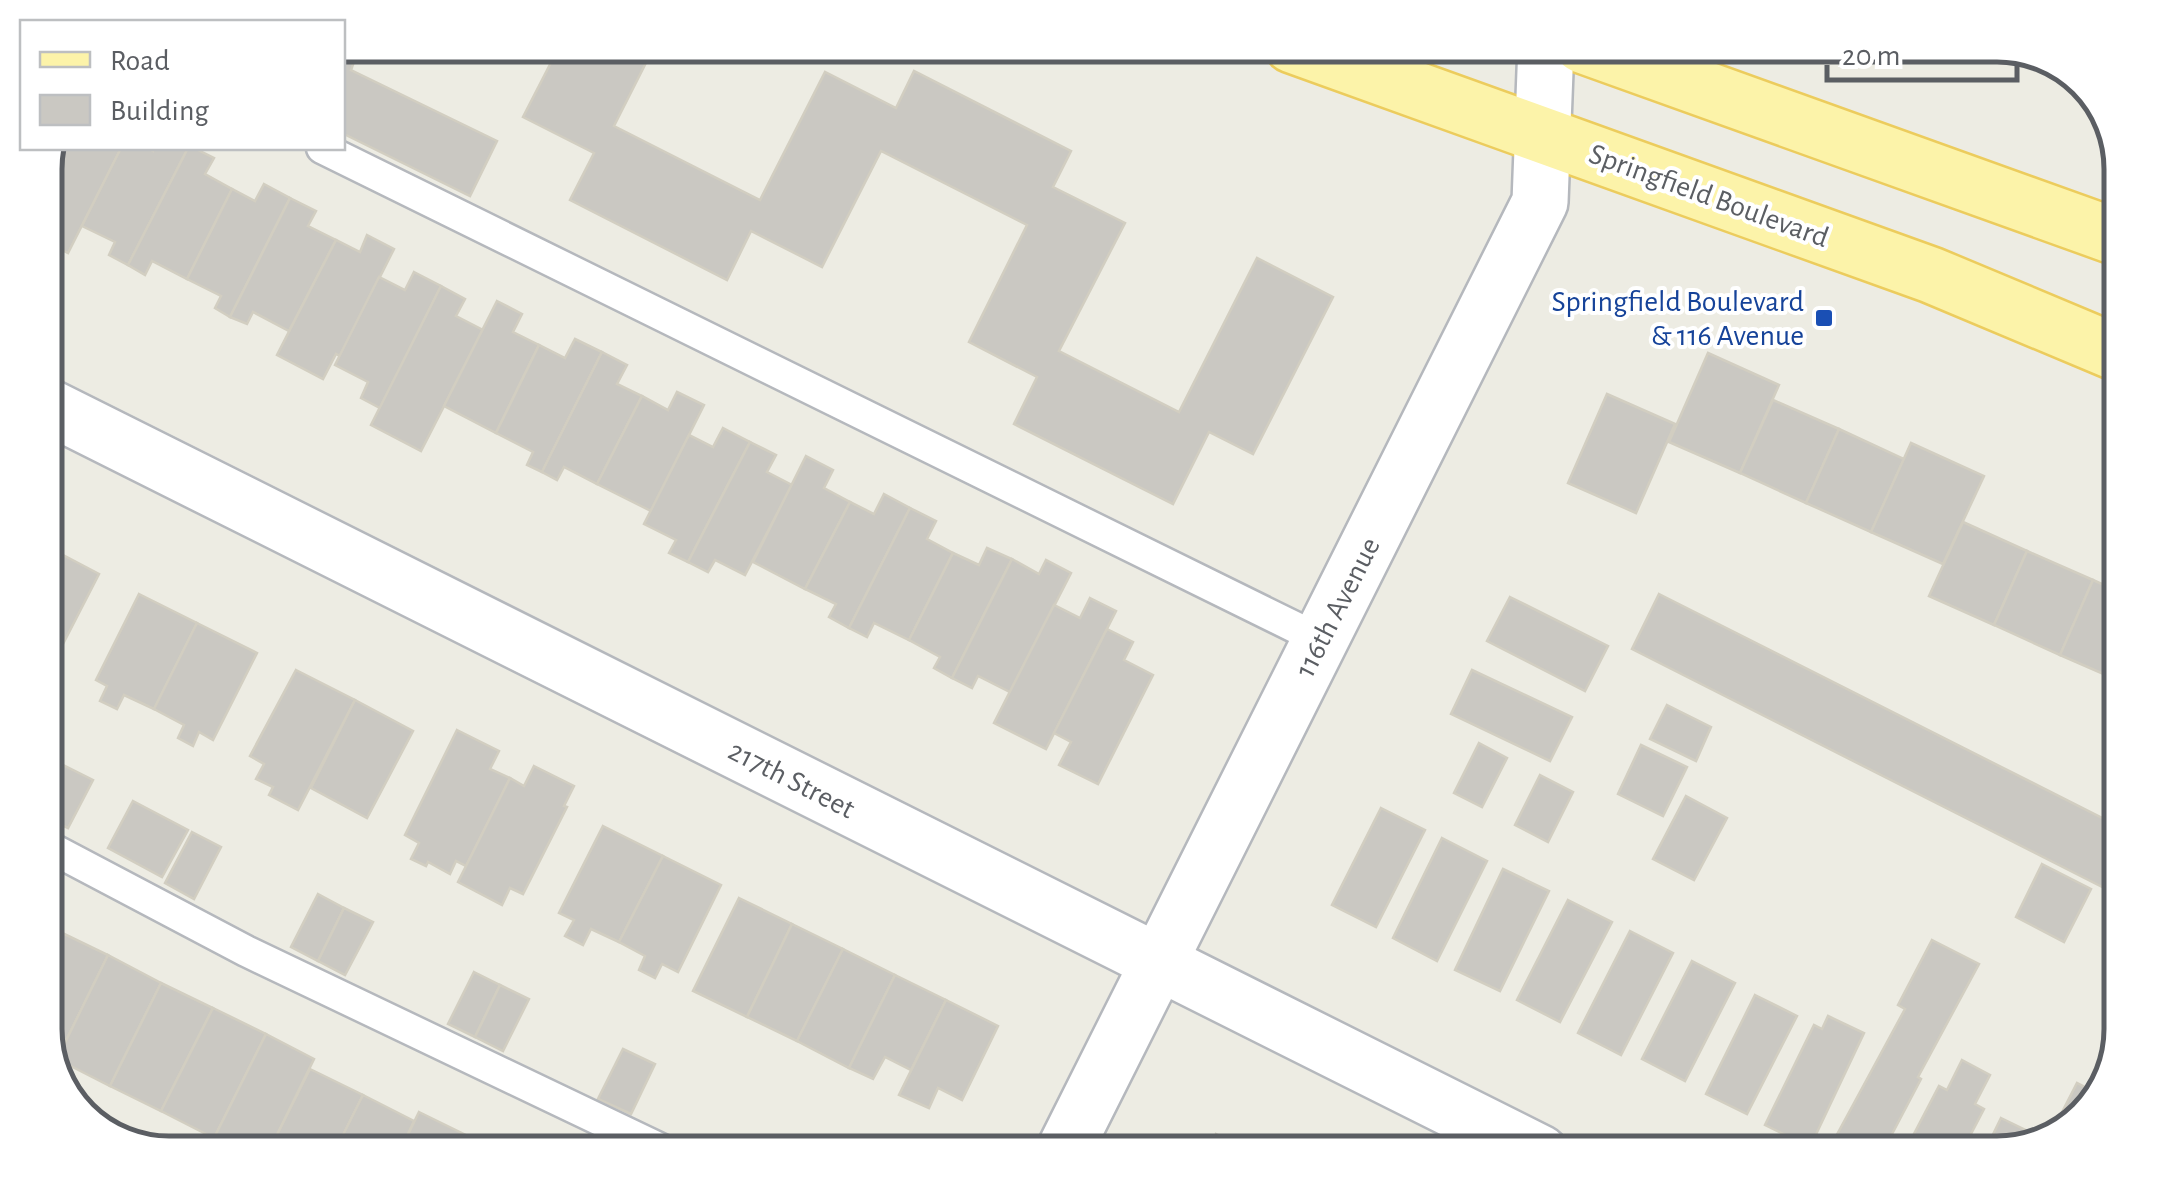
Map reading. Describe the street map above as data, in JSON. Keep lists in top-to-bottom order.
{
  "streets": {
    "main road": ["Springfield Boulevard"],
    "street": ["116th Avenue", "217th Street"]
  },
  "crossings": [
    ["Springfield Boulevard", "116th Avenue"],
    ["116th Avenue", "217th Street"]
  ],
  "places": {
    "transit": ["Springfield Boulevard & 116 Avenue"]
  },
  "legend": ["Road", "Building"],
  "scale_bar": "20 m"
}
